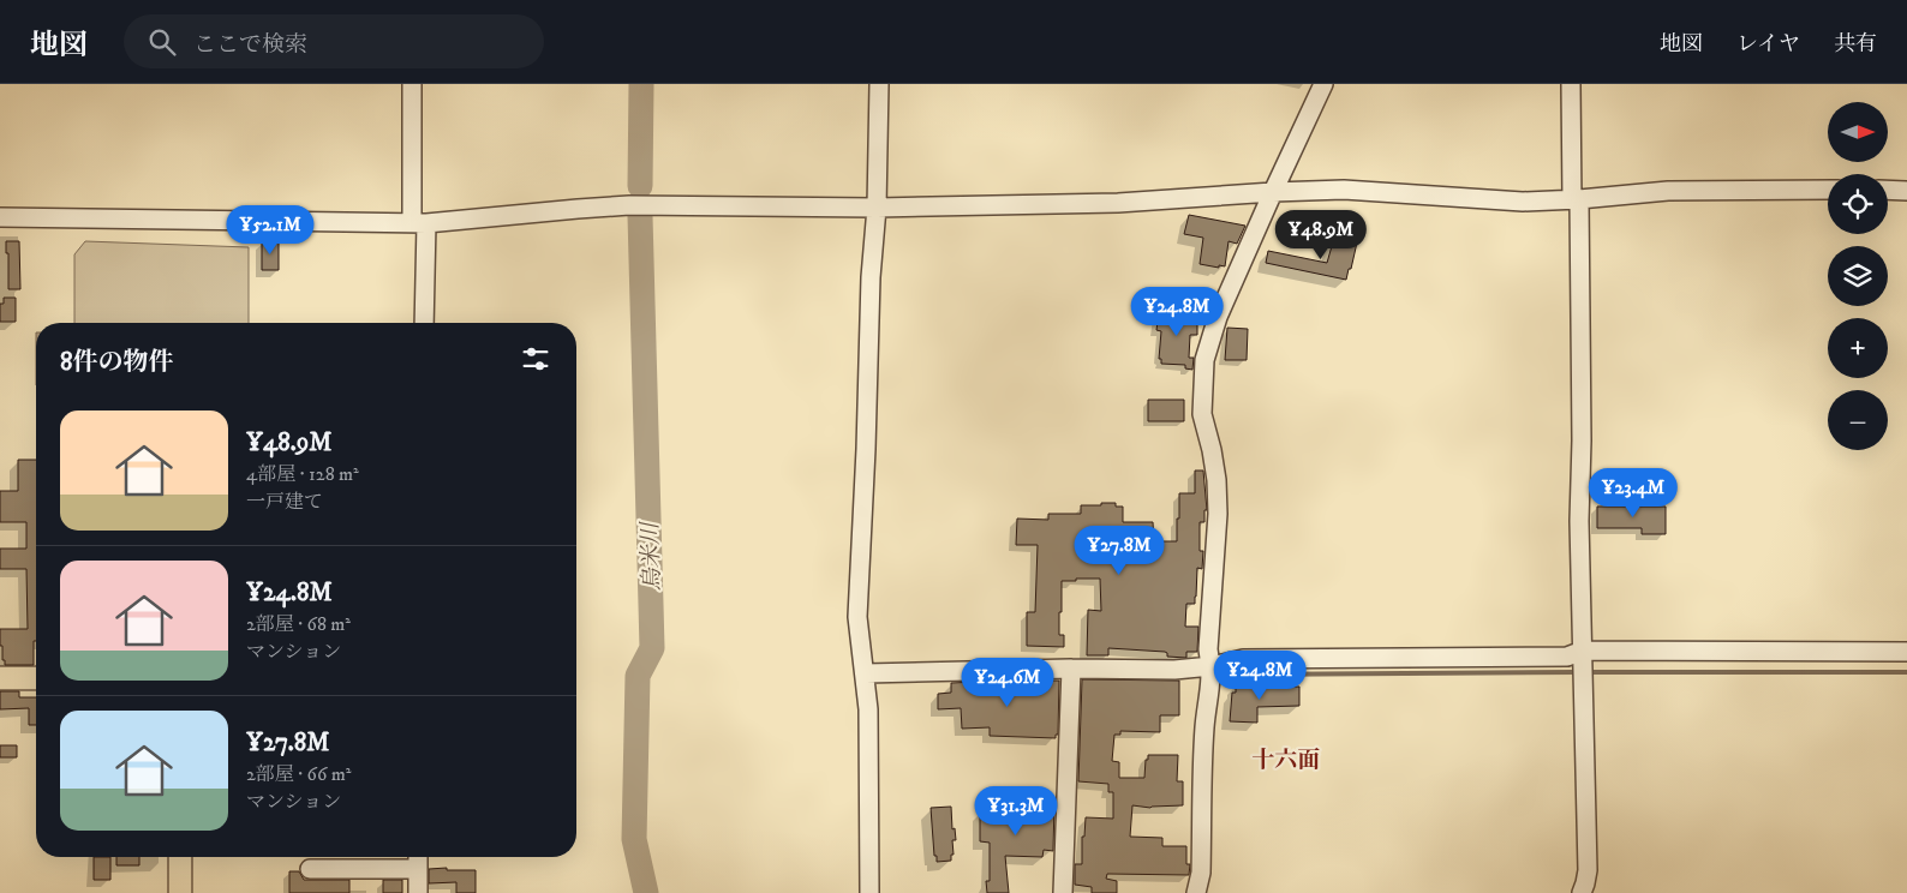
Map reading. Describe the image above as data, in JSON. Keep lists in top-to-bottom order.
{
  "districts": ["十六面"],
  "water": ["烏米川"],
  "north": "right",
  "page": {
    "header": "地図",
    "search": "ここで検索",
    "nav": ["地図", "レイヤ", "共有"],
    "map_buttons": ["+", "−"],
    "price": [
      "¥52.1M",
      "¥48.9M",
      "¥24.8M",
      "¥23.4M",
      "¥27.8M",
      "¥24.8M",
      "¥24.6M",
      "¥31.3M"
    ],
    "heading": "8件の物件",
    "list": [
      {
        "name": "¥48.9M",
        "note": "4部屋 · 128 m² · 一戸建て"
      },
      {
        "name": "¥24.8M",
        "note": "2部屋 · 68 m² · マンション"
      },
      {
        "name": "¥27.8M",
        "note": "2部屋 · 66 m² · マンション"
      }
    ]
  }
}
